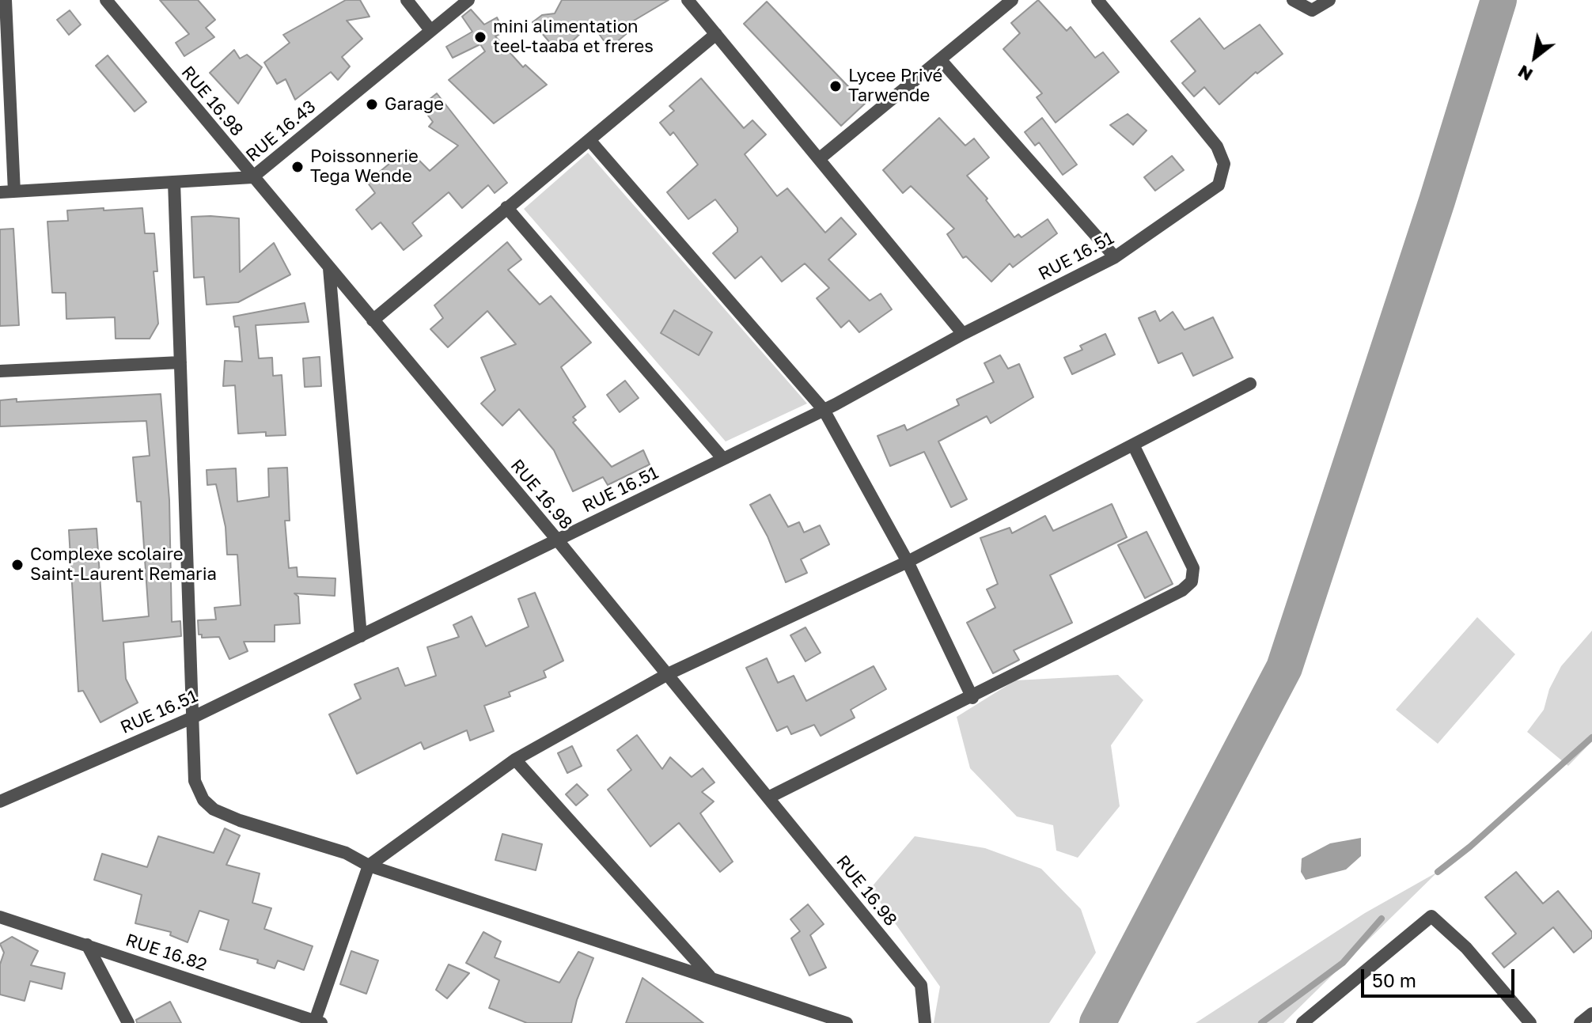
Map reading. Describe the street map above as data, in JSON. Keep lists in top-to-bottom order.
{
  "streets": {
    "street": [
      "RUE 16.98",
      "RUE 16.43",
      "RUE 16.51",
      "RUE 16.82"
    ]
  },
  "crossings": [
    ["RUE 16.98", "RUE 16.43"],
    ["RUE 16.98", "RUE 16.51"]
  ],
  "places": [
    "mini alimentation teel-taaba et freres",
    "Lycee Privé Tarwende",
    "Garage",
    "Poissonnerie Tega Wende",
    "Complexe scolaire Saint-Laurent Remaria"
  ],
  "scale_bar": "50 m",
  "north": "bottom left"
}
